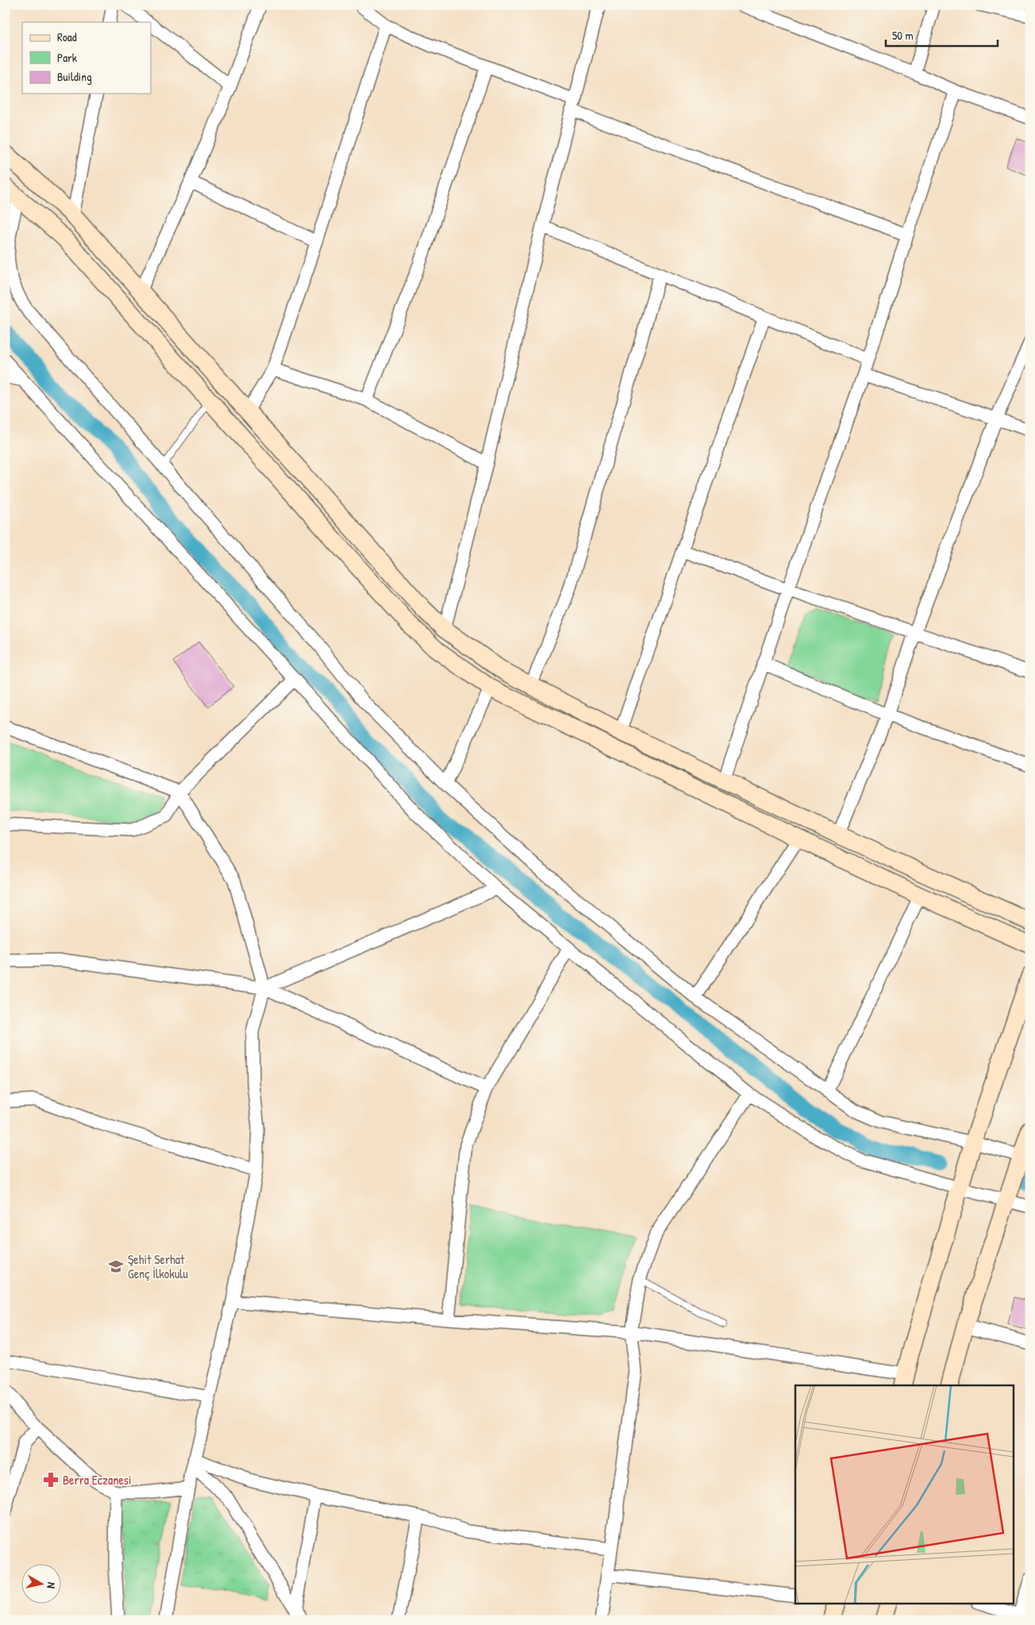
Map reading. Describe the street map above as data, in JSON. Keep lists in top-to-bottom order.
{
  "places": {
    "school or university": ["Şehit Serhat Genç İlkokulu"],
    "pharmacy": ["Berra Eczanesi"]
  },
  "legend": ["Road", "Park", "Building"],
  "scale_bar": "50 m",
  "north": "right"
}
